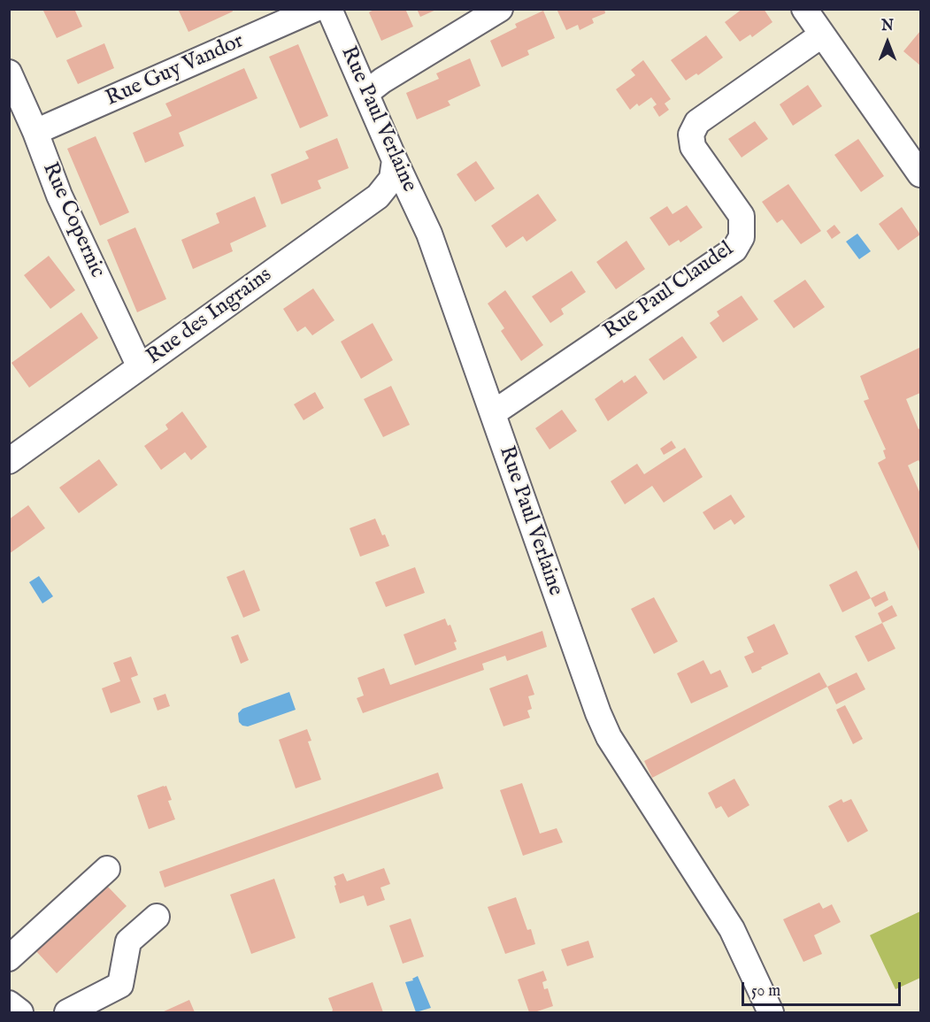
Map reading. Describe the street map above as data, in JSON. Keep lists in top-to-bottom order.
{
  "streets": {
    "street": [
      "Rue Guy Vandor",
      "Rue Paul Verlaine",
      "Rue Copernic",
      "Rue Paul Claudel",
      "Rue des Ingrains"
    ]
  },
  "crossings": [
    ["Rue Guy Vandor", "Rue Copernic"],
    ["Rue Paul Verlaine", "Rue Paul Claudel"],
    ["Rue Paul Verlaine", "Rue des Ingrains"],
    ["Rue Copernic", "Rue des Ingrains"]
  ],
  "scale_bar": "50 m",
  "north": "top"
}
